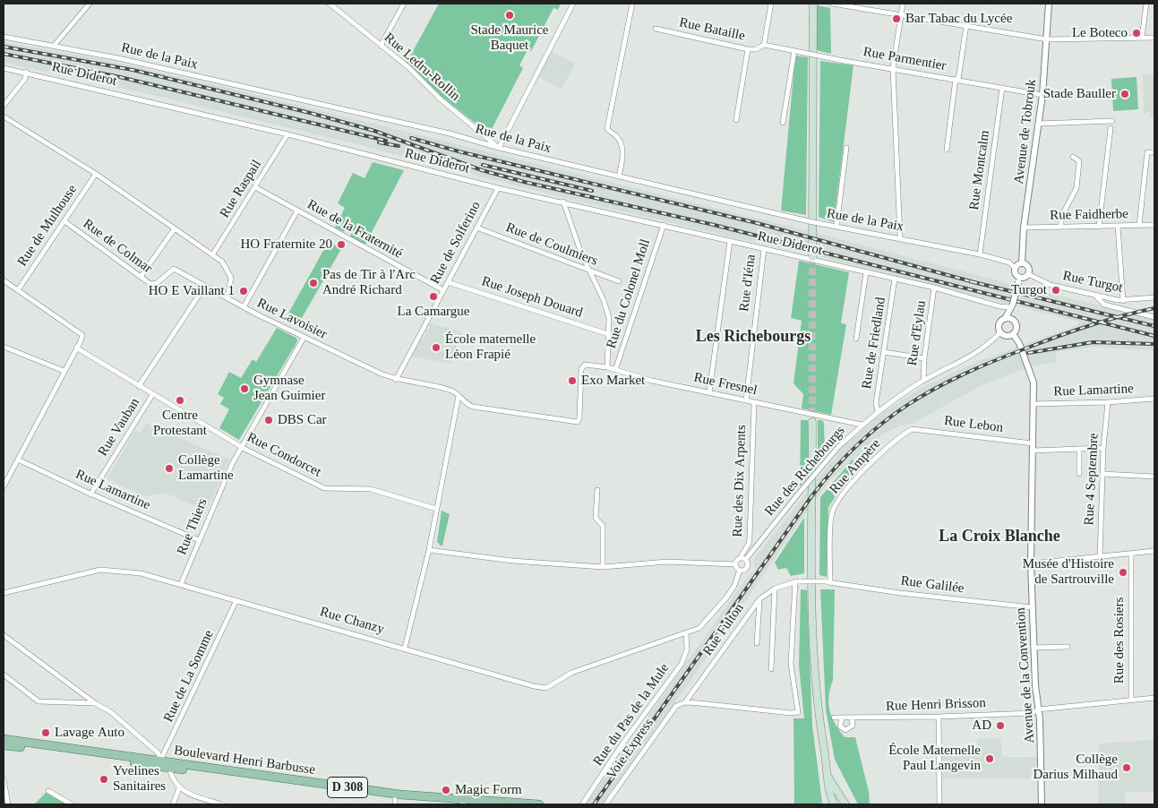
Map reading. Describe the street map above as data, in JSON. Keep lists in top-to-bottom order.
{
  "streets": {
    "main road": ["Boulevard Henri Barbusse", "D 308"],
    "street": [
      "Rue Bataille",
      "Rue de la Paix",
      "Rue Parmentier",
      "Rue Ledru-Rollin",
      "Rue Diderot",
      "Avenue de Tobrouk",
      "Rue Montcalm",
      "Rue Raspail",
      "Rue Faidherbe",
      "Rue de Mulhouse",
      "Rue de la Fraternité",
      "Rue de Solferino",
      "Rue de Coulmiers",
      "Rue de Colmar",
      "Rue Turgot",
      "Rue d'Iéna",
      "Rue du Colonel Moll",
      "Rue Joseph Douard",
      "Rue Lavoisier",
      "Rue d'Eylau",
      "Rue de Friedland",
      "Rue Fresnel",
      "Rue Lamartine",
      "Rue Lebon",
      "Rue Vauban",
      "Rue Condorcet",
      "Rue Ampère",
      "Rue des Richebourgs",
      "Rue 4 Septembre",
      "Rue des Dix Arpents",
      "Rue Thiers",
      "Rue Galilée",
      "Rue Chanzy",
      "Rue Fulton",
      "Rue des Rosiers",
      "Avenue de la Convention",
      "Rue de La Somme",
      "Rue Henri Brisson",
      "Rue du Pas de la Mule",
      "Voie Express"
    ]
  },
  "crossings": [
    ["Rue Bataille", "Rue Parmentier"],
    ["Rue de la Paix", "Rue Ledru-Rollin"],
    ["Rue de la Paix", "Avenue de Tobrouk"],
    ["Rue de la Paix", "Rue Montcalm"],
    ["Rue de la Paix", "Rue Turgot"],
    ["Rue Parmentier", "Avenue de Tobrouk"],
    ["Rue Parmentier", "Rue Montcalm"],
    ["Rue Diderot", "Rue Raspail"],
    ["Rue Diderot", "Rue de Solferino"],
    ["Rue Diderot", "Rue d'Iéna"],
    ["Rue Diderot", "Rue du Colonel Moll"],
    ["Rue Diderot", "Rue d'Eylau"],
    ["Rue Diderot", "Rue de Friedland"],
    ["Avenue de Tobrouk", "Rue Faidherbe"],
    ["Avenue de Tobrouk", "Rue Turgot"],
    ["Rue Raspail", "Rue de la Fraternité"],
    ["Rue de Mulhouse", "Rue de Colmar"],
    ["Rue de la Fraternité", "Rue de Solferino"],
    ["Rue de Solferino", "Rue de Coulmiers"],
    ["Rue de Solferino", "Rue Joseph Douard"],
    ["Rue de Solferino", "Rue Lavoisier"],
    ["Rue de Colmar", "Rue Lavoisier"],
    ["Rue d'Iéna", "Rue Fresnel"],
    ["Rue du Colonel Moll", "Rue Fresnel"],
    ["Rue Lavoisier", "Rue Fresnel"],
    ["Rue Lavoisier", "Rue Thiers"],
    ["Rue d'Eylau", "Rue des Richebourgs"],
    ["Rue de Friedland", "Rue des Richebourgs"],
    ["Rue Fresnel", "Rue des Richebourgs"],
    ["Rue Fresnel", "Rue des Dix Arpents"],
    ["Rue Lamartine", "Rue Vauban"],
    ["Rue Lamartine", "Rue 4 Septembre"],
    ["Rue Lamartine", "Rue Thiers"],
    ["Rue Lamartine", "Avenue de la Convention"],
    ["Rue Lebon", "Rue Ampère"],
    ["Rue Lebon", "Avenue de la Convention"],
    ["Rue Vauban", "Rue Condorcet"],
    ["Rue Condorcet", "Rue Thiers"],
    ["Rue Ampère", "Rue Galilée"],
    ["Rue des Richebourgs", "Rue des Dix Arpents"],
    ["Rue des Richebourgs", "Rue Chanzy"],
    ["Rue des Richebourgs", "Avenue de la Convention"],
    ["Rue des Dix Arpents", "Rue Chanzy"],
    ["Rue Thiers", "Rue Chanzy"],
    ["Rue Galilée", "Rue Fulton"],
    ["Rue Galilée", "Avenue de la Convention"],
    ["Rue Chanzy", "Rue de La Somme"],
    ["Rue Chanzy", "Rue du Pas de la Mule"],
    ["Rue Fulton", "Voie Express"],
    ["Rue des Rosiers", "Rue Henri Brisson"],
    ["Avenue de la Convention", "Rue Henri Brisson"],
    ["Rue de La Somme", "Boulevard Henri Barbusse"]
  ],
  "districts": ["Les Richebourgs", "La Croix Blanche"],
  "places": [
    "Stade Maurice Baquet",
    "Bar Tabac du Lycée",
    "Le Boteco",
    "Stade Bauller",
    "HO Fraternite 20",
    "Pas de Tir à l'Arc André Richard",
    "Turgot",
    "HO E Vaillant 1",
    "La Camargue",
    "École maternelle Léon Frapié",
    "Exo Market",
    "Gymnase Jean Guimier",
    "Centre Protestant",
    "DBS Car",
    "Collège Lamartine",
    "Musée d'Histoire de Sartrouville",
    "AD",
    "Lavage Auto",
    "École Maternelle Paul Langevin",
    "Collège Darius Milhaud",
    "Yvelines Sanitaires",
    "Magic Form"
  ]
}
